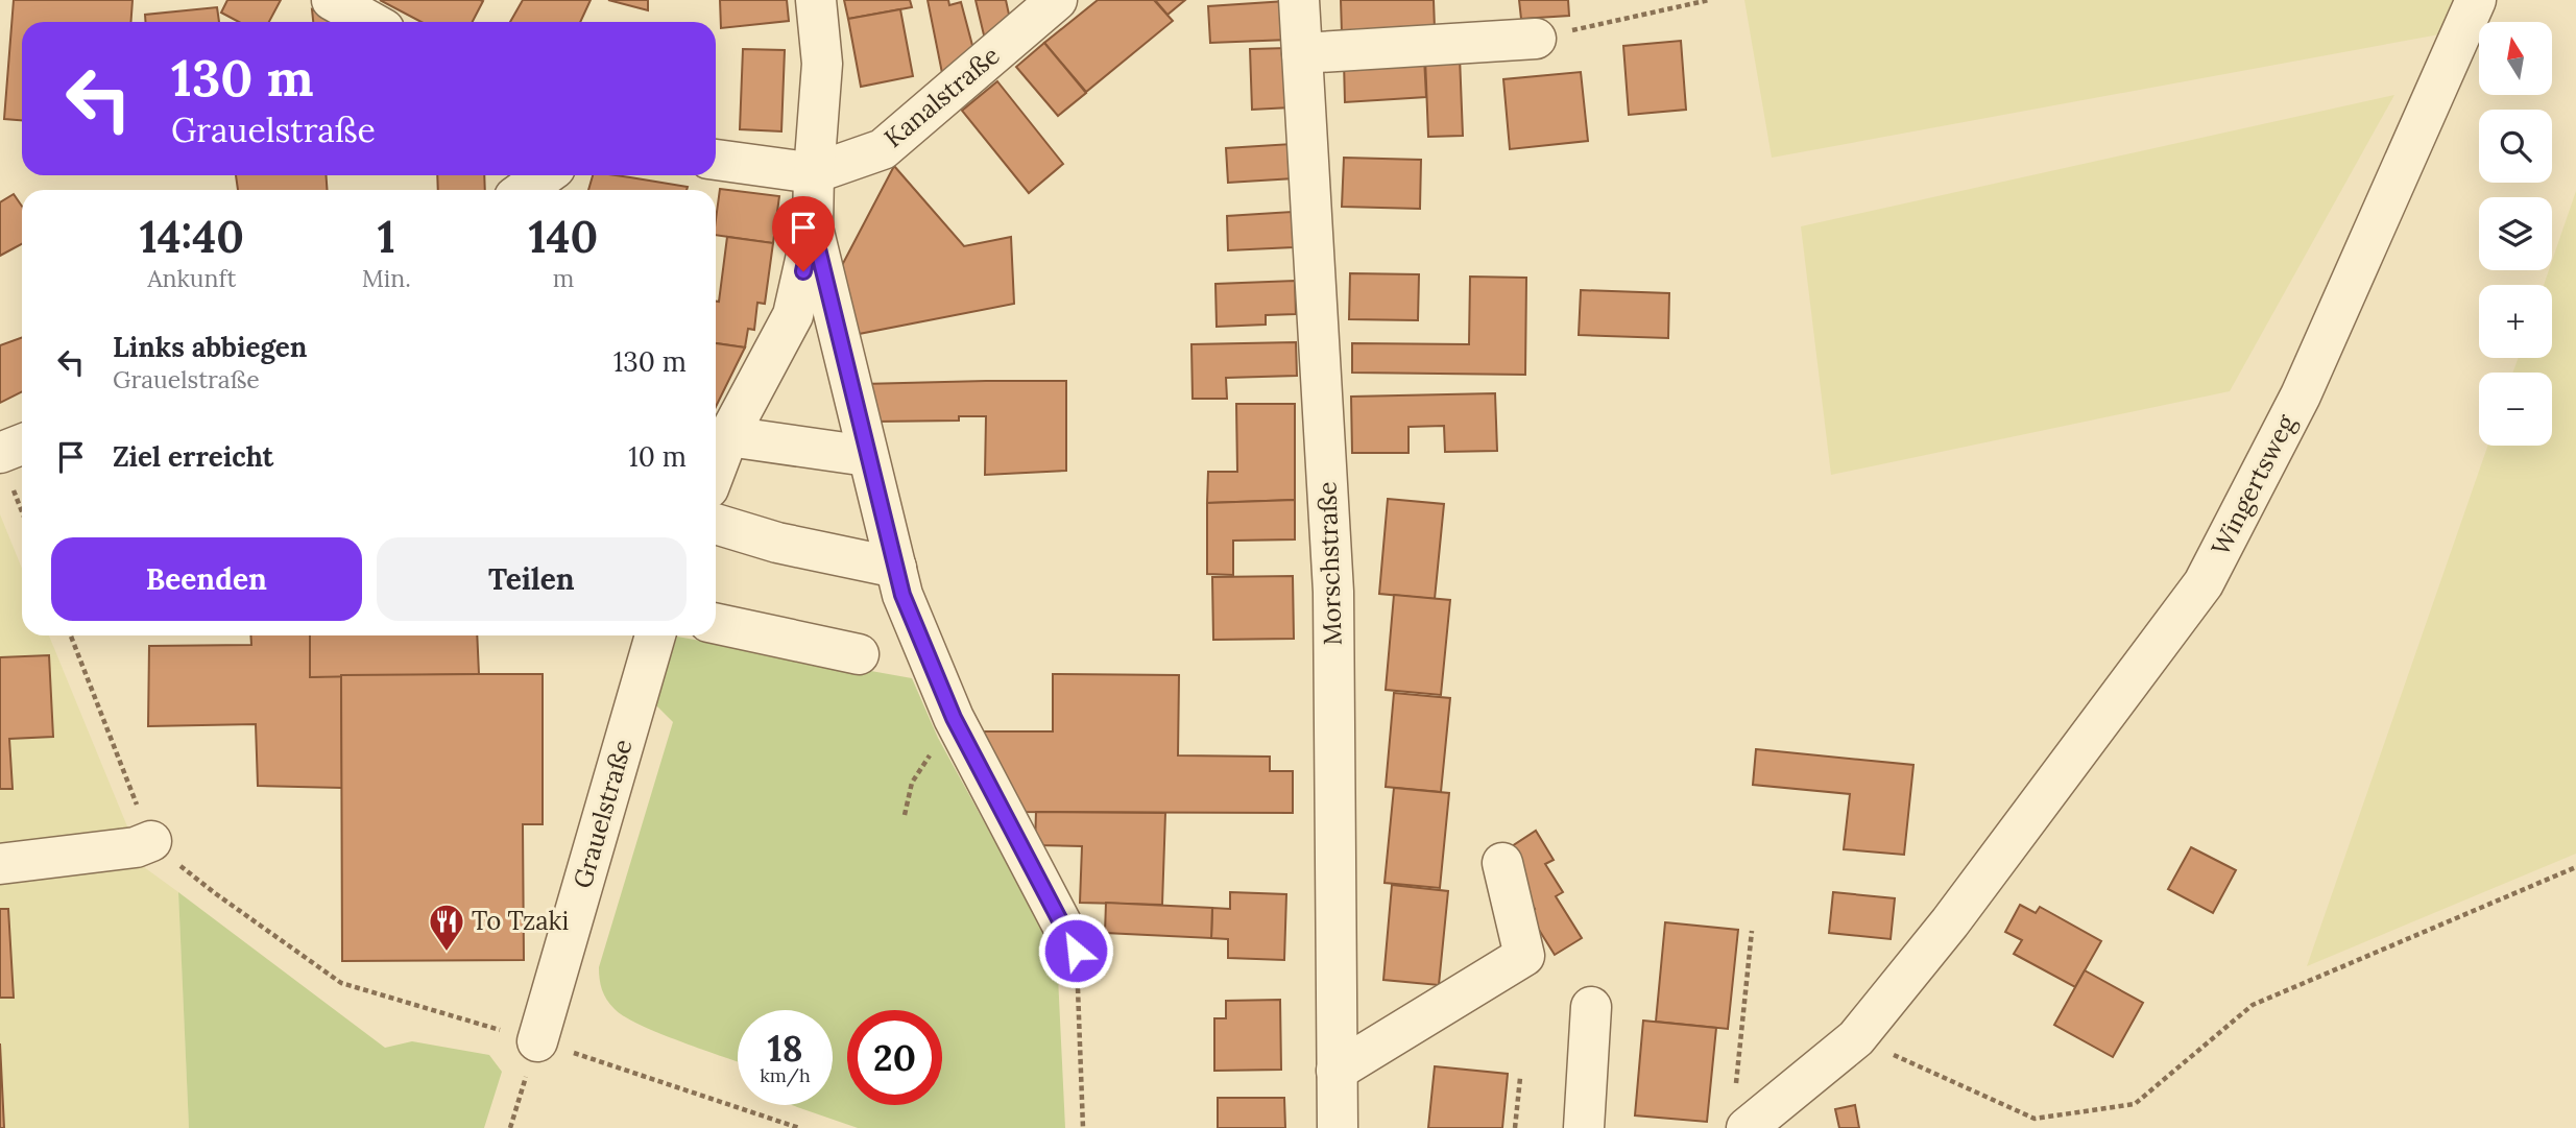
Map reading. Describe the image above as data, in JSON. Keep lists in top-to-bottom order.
{
  "streets": {
    "street": [
      "Kanalstraße",
      "Wingertsweg",
      "Morschstraße",
      "Grauelstraße"
    ]
  },
  "places": {
    "restaurant": ["To Tzaki"]
  },
  "north": "top",
  "page": {
    "map_buttons": ["+", "−"],
    "turn": ["130 m", "Grauelstraße"],
    "eta": [
      "14:40",
      "Ankunft",
      "1",
      "Min.",
      "140",
      "m"
    ],
    "list": [
      {
        "name": "Links abbiegen",
        "note": "Grauelstraße",
        "value": "130 m"
      },
      {
        "name": "Ziel erreicht",
        "value": "10 m"
      }
    ],
    "buttons": ["Beenden", "Teilen"],
    "speed": "18 km/h",
    "limit": "20"
  }
}
